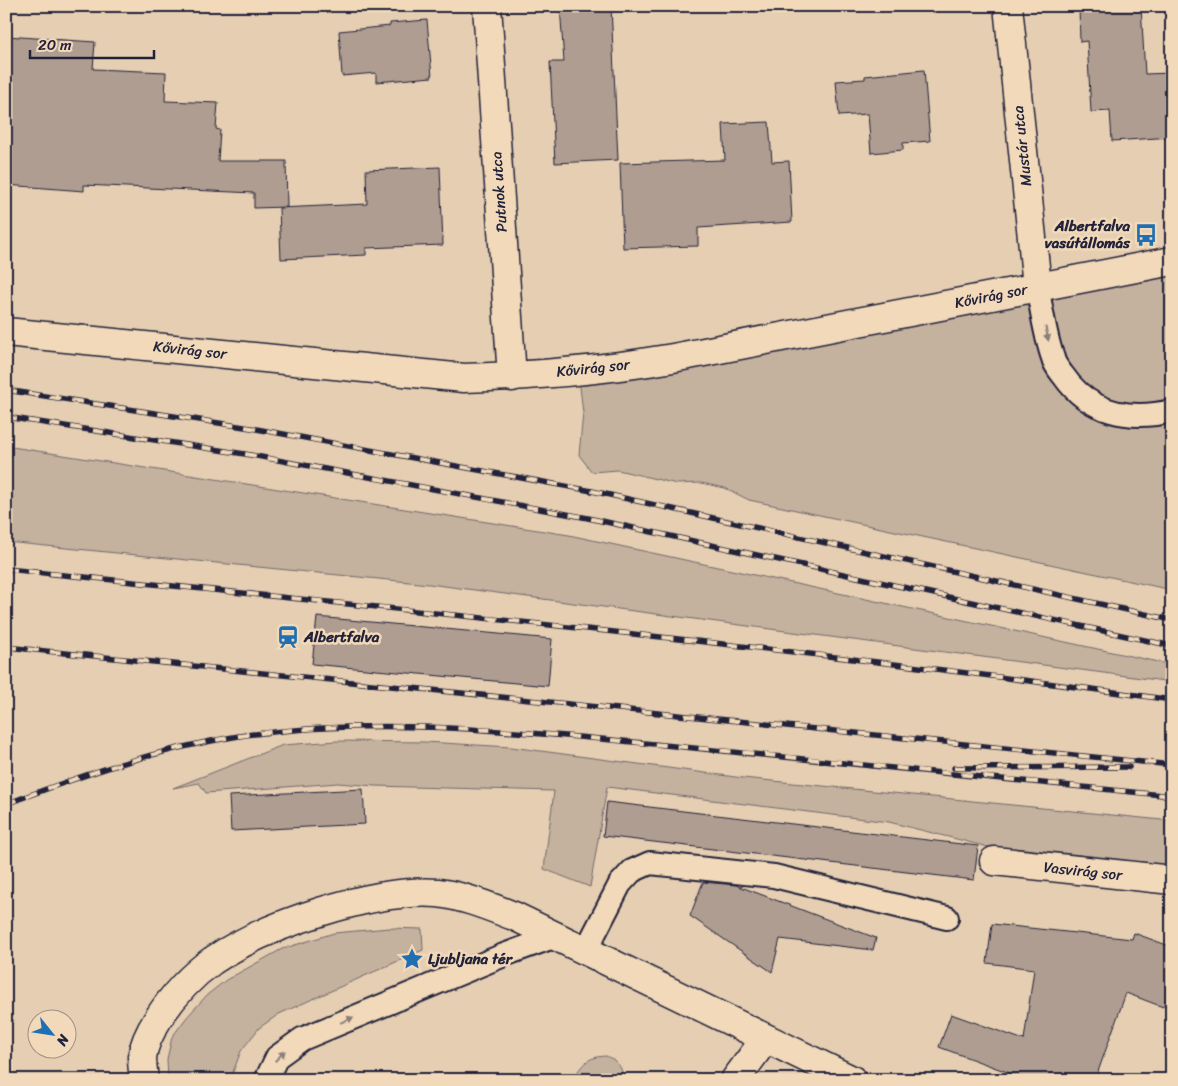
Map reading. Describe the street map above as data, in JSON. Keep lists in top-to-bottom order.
{
  "streets": {
    "street": [
      "Mustár utca",
      "Putnok utca",
      "Kővirág sor",
      "Vasvirág sor"
    ]
  },
  "crossings": [
    ["Mustár utca", "Kővirág sor"],
    ["Putnok utca", "Kővirág sor"]
  ],
  "places": {
    "bus stop": ["Albertfalva vasútállomás"],
    "station": ["Albertfalva"],
    "place": ["Ljubljana tér"]
  },
  "scale_bar": "20 m",
  "north": "bottom right"
}
